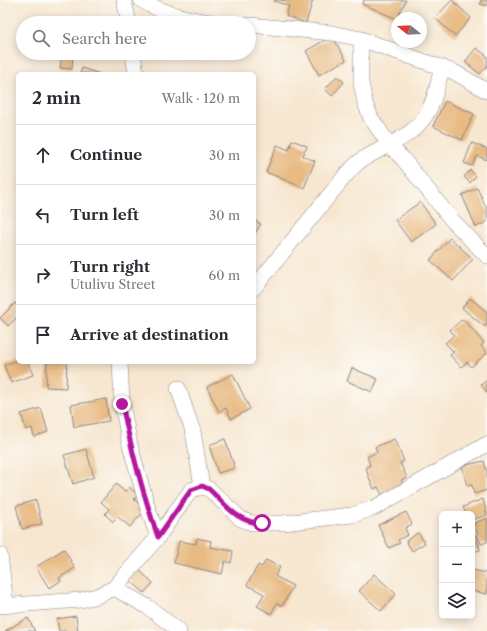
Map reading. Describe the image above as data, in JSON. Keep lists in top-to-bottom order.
{
  "north": "left",
  "page": {
    "search": "Search here",
    "heading": ["2 min", "Walk · 120 m"],
    "list": [
      ["Continue", "30 m"],
      ["Turn left", "30 m"],
      ["Turn right", "Utulivu Street", "60 m"],
      "Arrive at destination"
    ],
    "map_buttons": ["+", "−"]
  }
}
